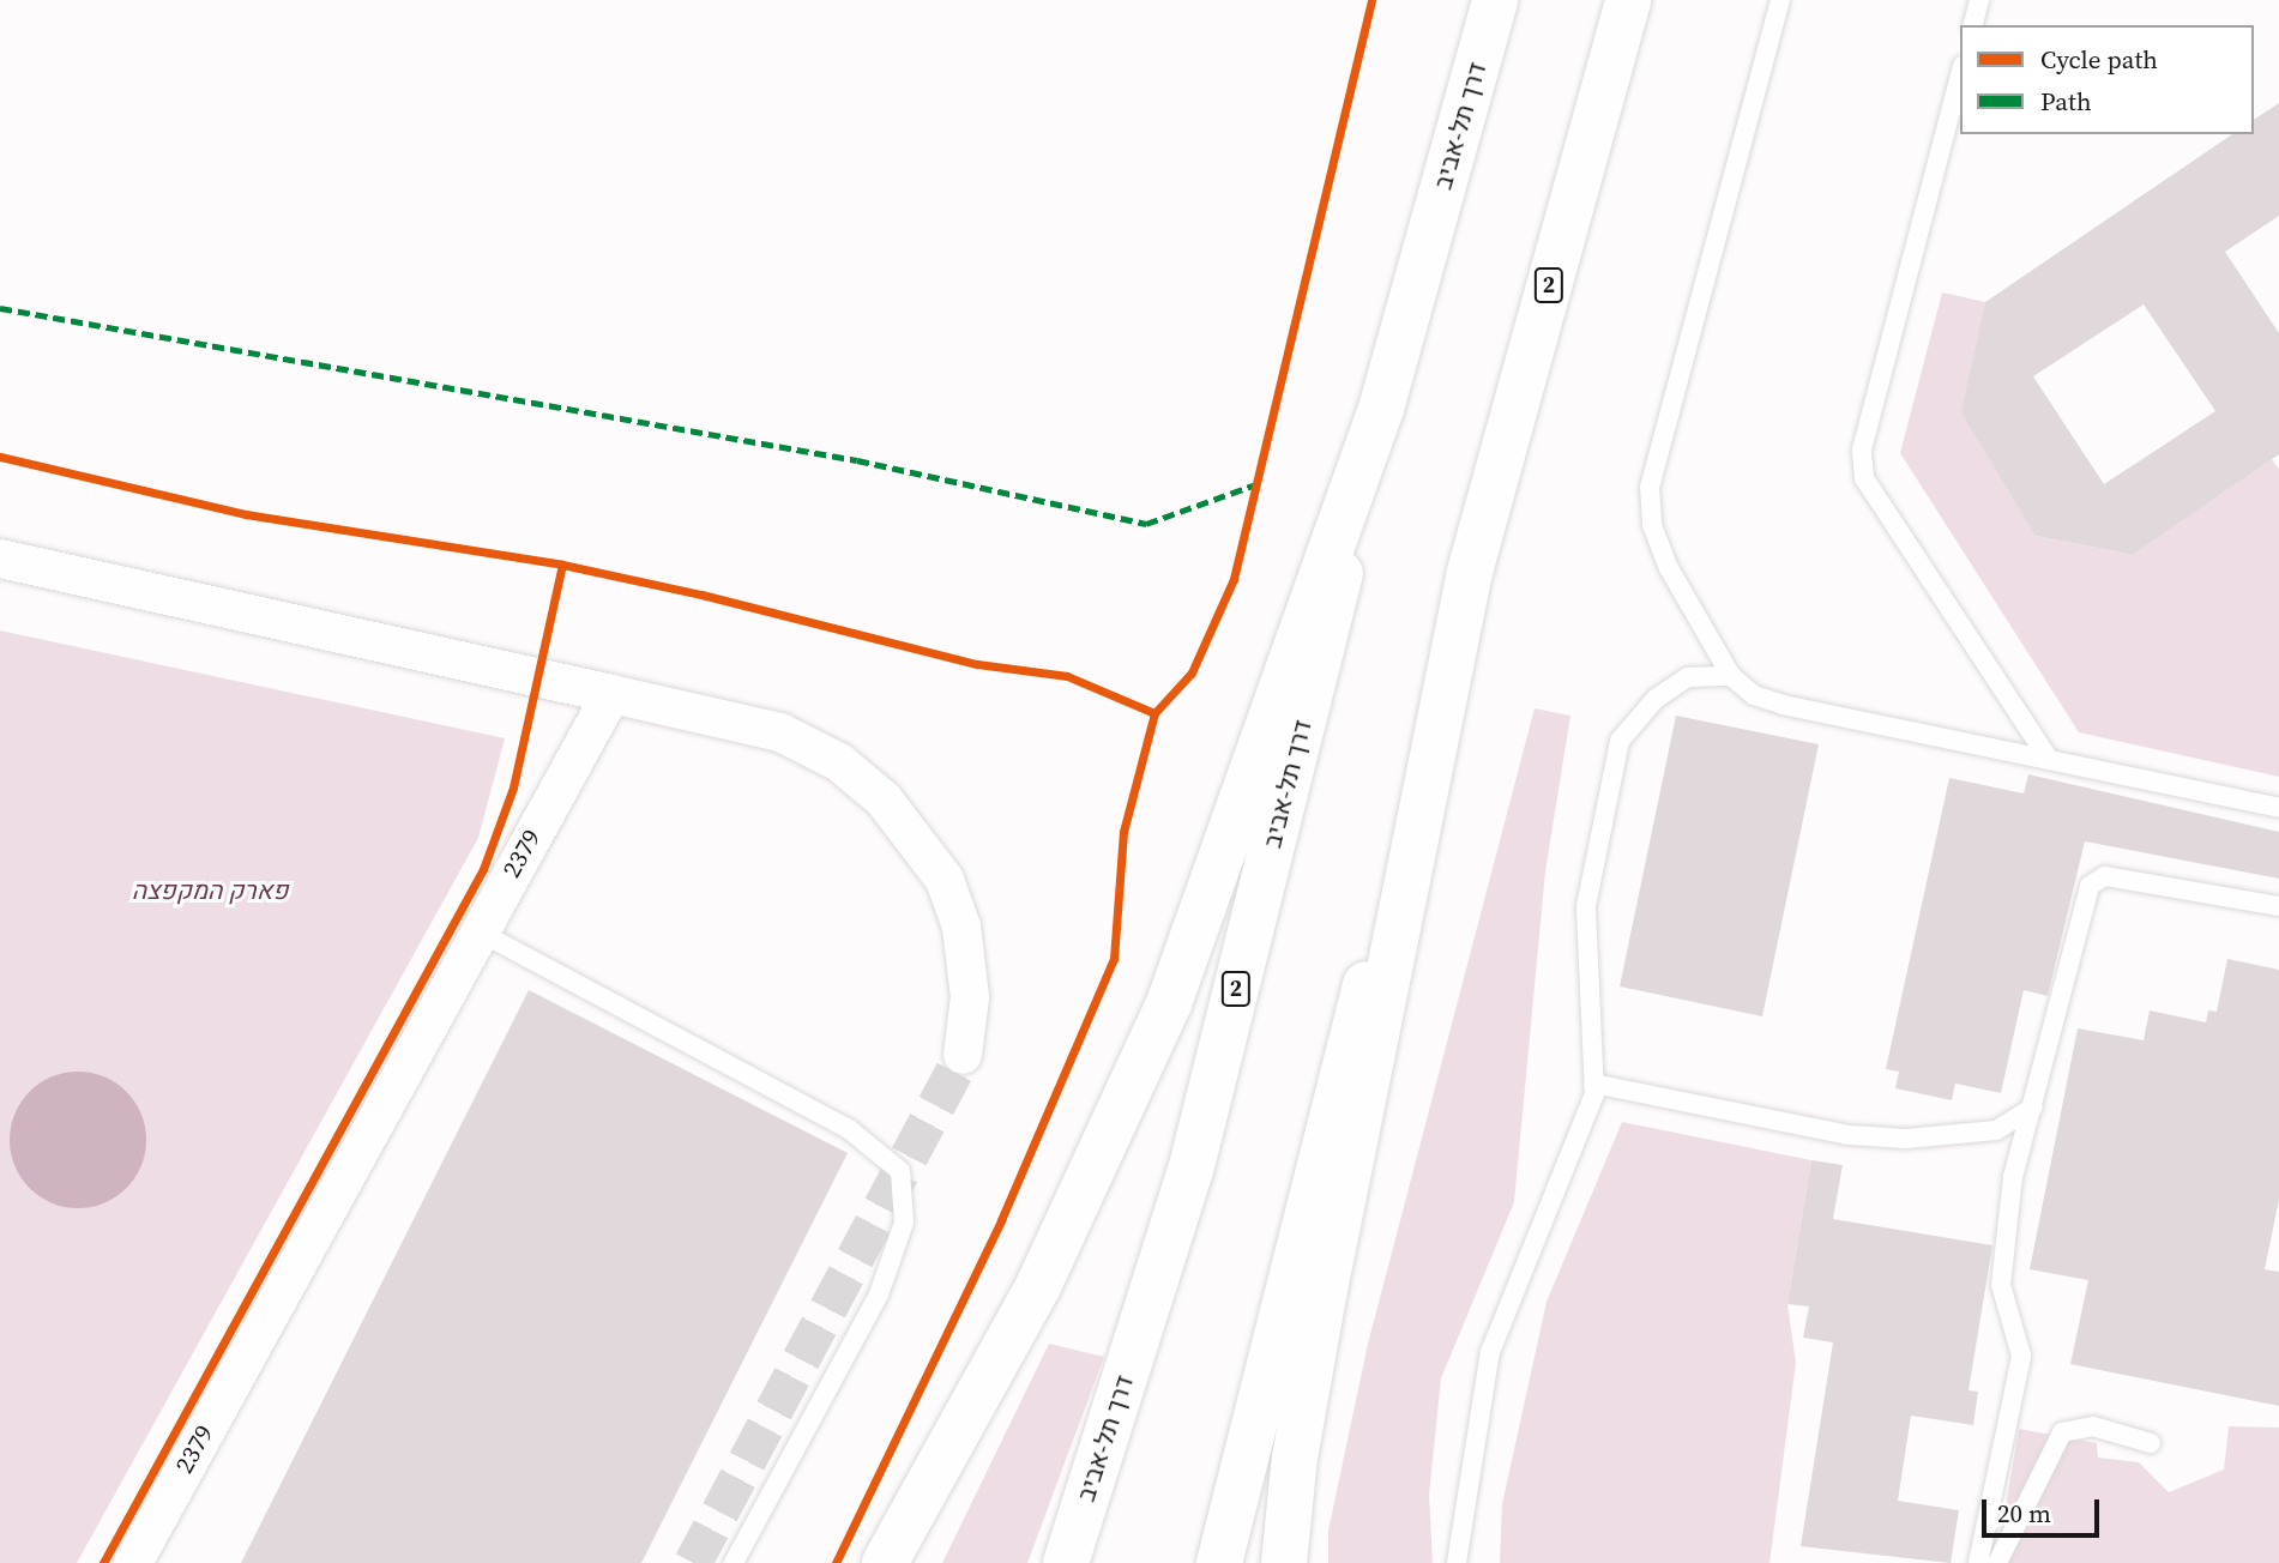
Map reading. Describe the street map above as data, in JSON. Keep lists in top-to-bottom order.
{
  "streets": {
    "highway": ["דרך תל-אביב", "2"],
    "street": ["2379"]
  },
  "parks": ["פארק המקפצה"],
  "legend": ["Cycle path", "Path"],
  "scale_bar": "20 m"
}
